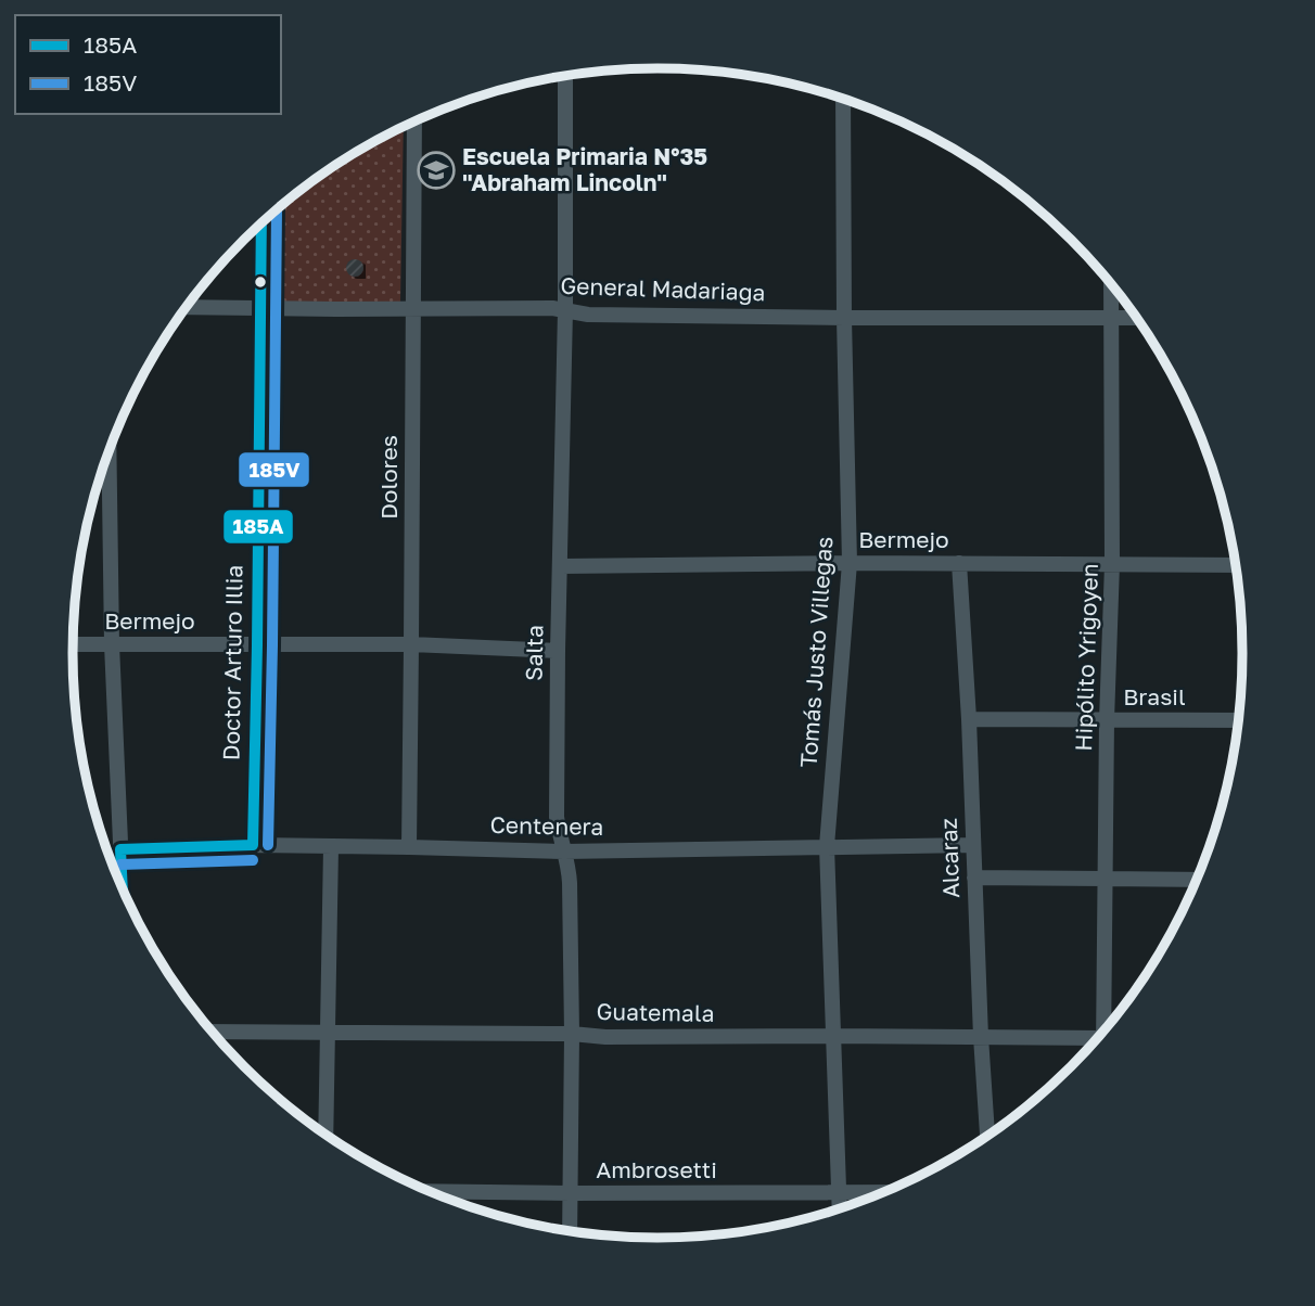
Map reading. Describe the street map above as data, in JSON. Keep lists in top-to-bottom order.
{
  "streets": {
    "street": [
      "General Madariaga",
      "Dolores",
      "Bermejo",
      "Tomás Justo Villegas",
      "Salta",
      "Hipólito Yrigoyen",
      "Doctor Arturo Illia",
      "Brasil",
      "Centenera",
      "Alcaraz",
      "Guatemala",
      "Ambrosetti"
    ]
  },
  "crossings": [
    ["General Madariaga", "Dolores"],
    ["General Madariaga", "Tomás Justo Villegas"],
    ["General Madariaga", "Salta"],
    ["General Madariaga", "Hipólito Yrigoyen"],
    ["General Madariaga", "Doctor Arturo Illia"],
    ["Dolores", "Bermejo"],
    ["Dolores", "Centenera"],
    ["Bermejo", "Tomás Justo Villegas"],
    ["Bermejo", "Salta"],
    ["Bermejo", "Hipólito Yrigoyen"],
    ["Bermejo", "Doctor Arturo Illia"],
    ["Bermejo", "Alcaraz"],
    ["Tomás Justo Villegas", "Centenera"],
    ["Tomás Justo Villegas", "Guatemala"],
    ["Tomás Justo Villegas", "Ambrosetti"],
    ["Salta", "Centenera"],
    ["Salta", "Guatemala"],
    ["Salta", "Ambrosetti"],
    ["Hipólito Yrigoyen", "Brasil"],
    ["Doctor Arturo Illia", "Centenera"],
    ["Brasil", "Alcaraz"],
    ["Centenera", "Alcaraz"],
    ["Alcaraz", "Guatemala"]
  ],
  "places": {
    "school or university": ["Escuela Primaria N°35 \"Abraham Lincoln\""]
  },
  "lines": ["transit line 185V", "transit line 185A"],
  "legend": ["185A", "185V"]
}
